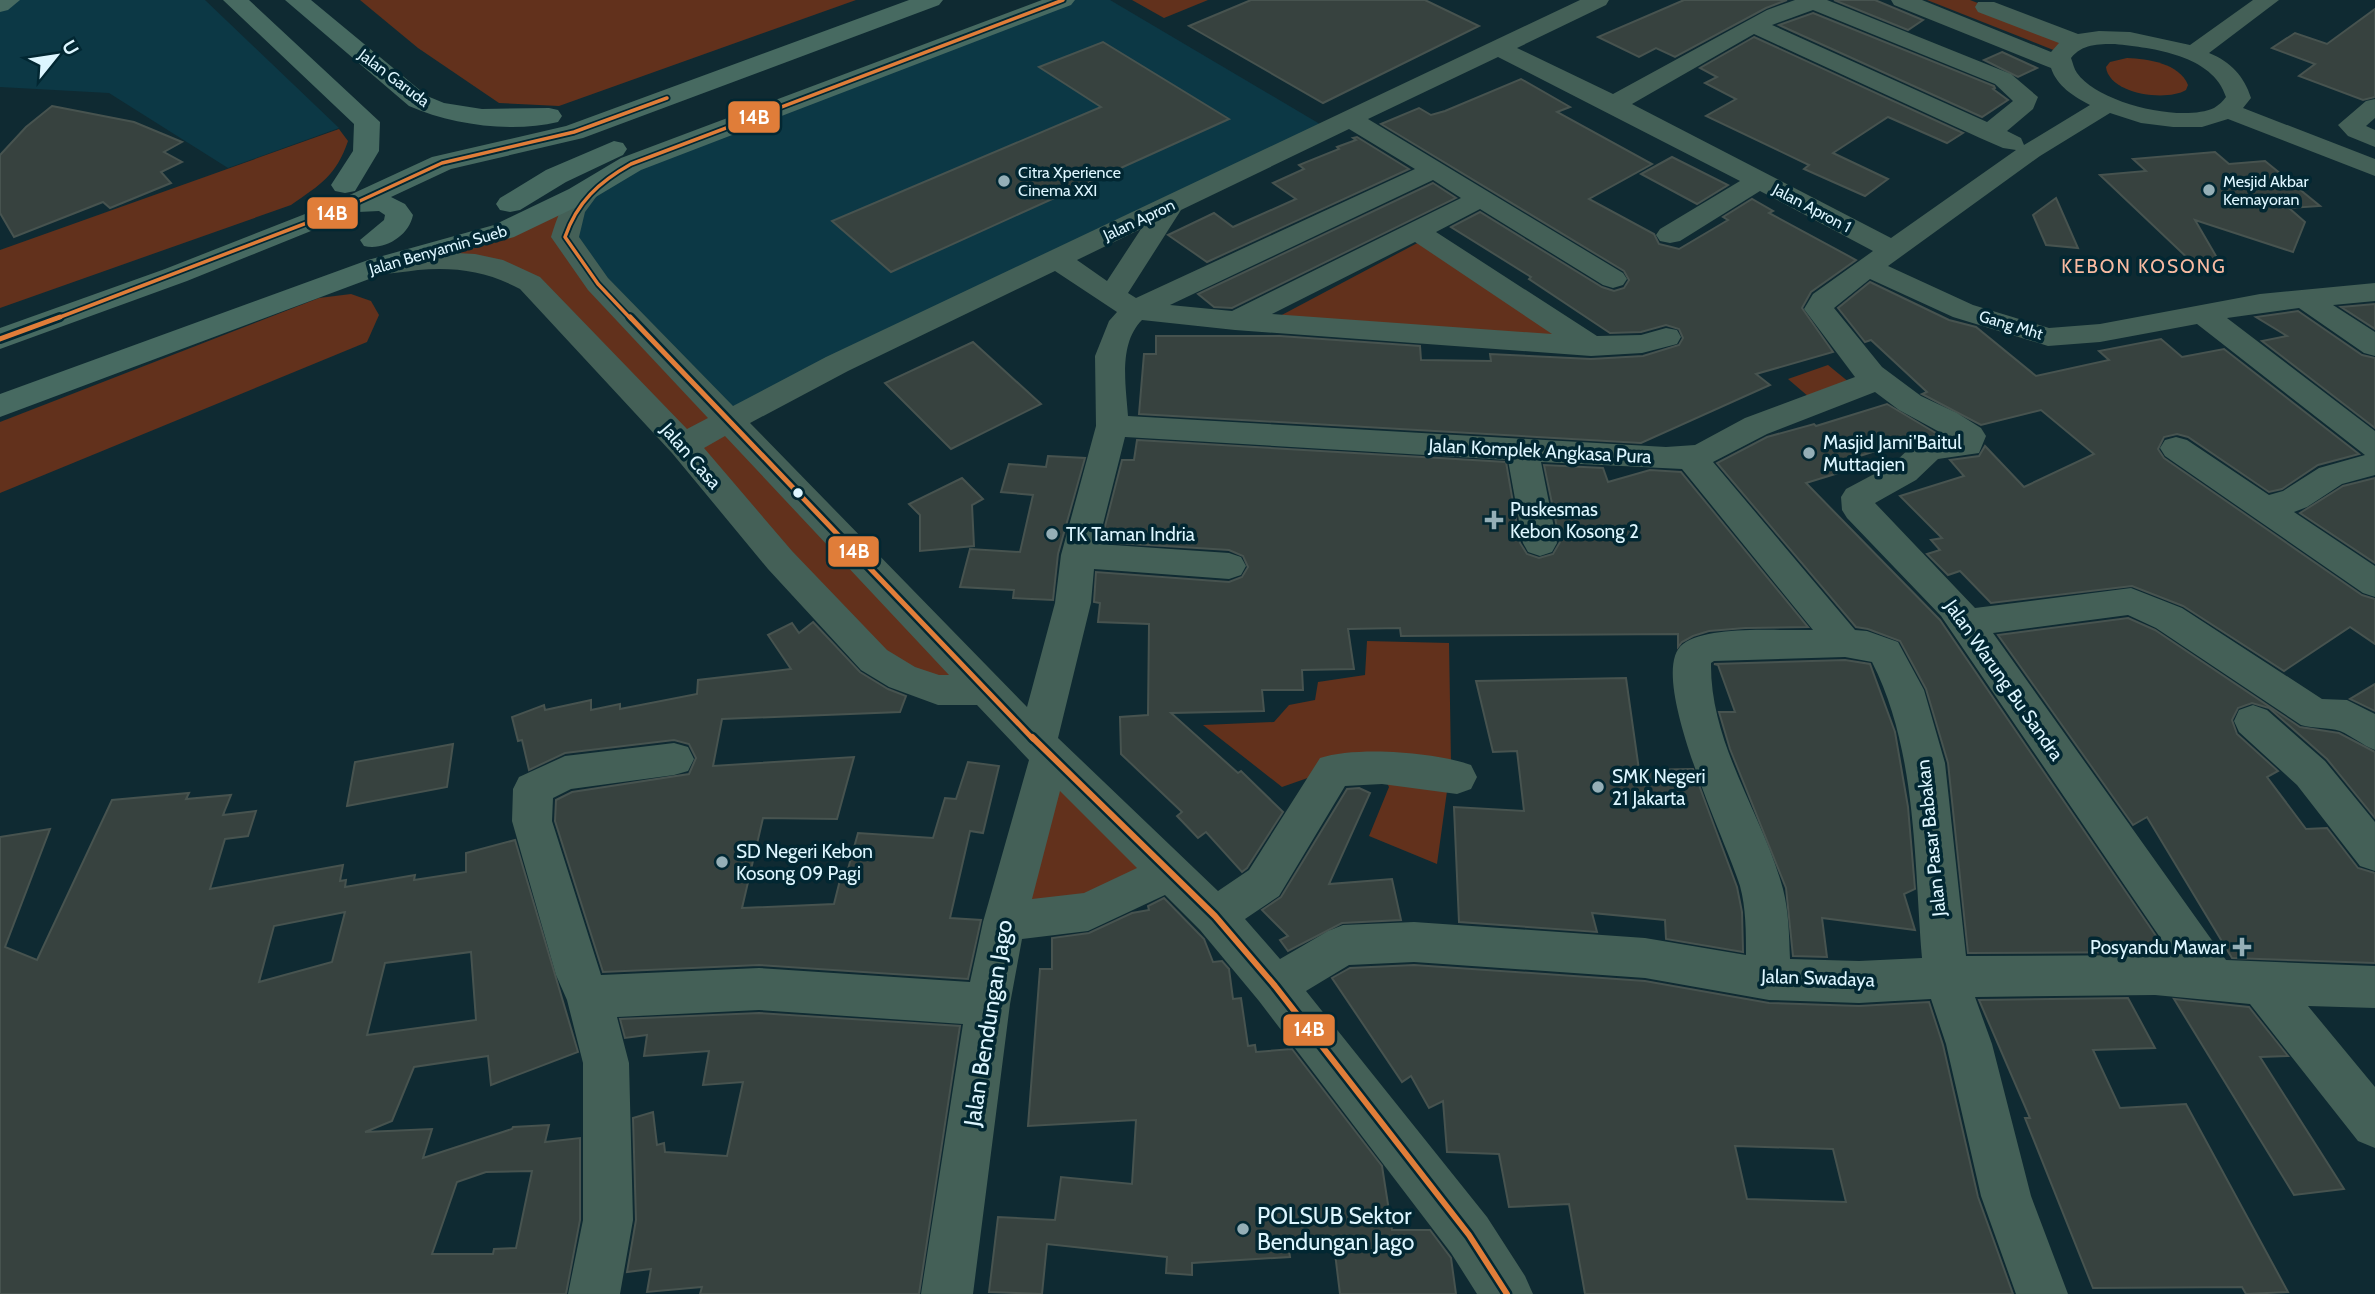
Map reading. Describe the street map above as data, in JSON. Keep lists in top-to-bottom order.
{
  "streets": {
    "main road": ["Jalan Garuda", "Jalan Benyamin Sueb"],
    "street": [
      "Jalan Apron 1",
      "Jalan Apron",
      "Gang Mht",
      "Jalan Komplek Angkasa Pura",
      "Jalan Casa",
      "Jalan Warung Bu Sandra",
      "Jalan Pasar Babakan",
      "Jalan Swadaya",
      "Jalan Bendungan Jago"
    ]
  },
  "crossings": [
    ["Jalan Apron 1", "Jalan Apron"],
    ["Jalan Apron", "Jalan Casa"],
    ["Jalan Benyamin Sueb", "Jalan Casa"],
    ["Jalan Komplek Angkasa Pura", "Jalan Warung Bu Sandra"],
    ["Jalan Warung Bu Sandra", "Jalan Swadaya"],
    ["Jalan Pasar Babakan", "Jalan Swadaya"]
  ],
  "districts": ["KEBON KOSONG"],
  "places": {
    "other": [
      "Citra Xperience Cinema XXI",
      "Mesjid Akbar Kemayoran",
      "Masjid Jami'Baitul Muttaqien",
      "TK Taman Indria",
      "SMK Negeri 21 Jakarta",
      "SD Negeri Kebon Kosong 09 Pagi",
      "POLSUB Sektor Bendungan Jago"
    ],
    "health": ["Puskesmas Kebon Kosong 2", "Posyandu Mawar"]
  },
  "lines": ["transit line 14B"],
  "north": "top right"
}
